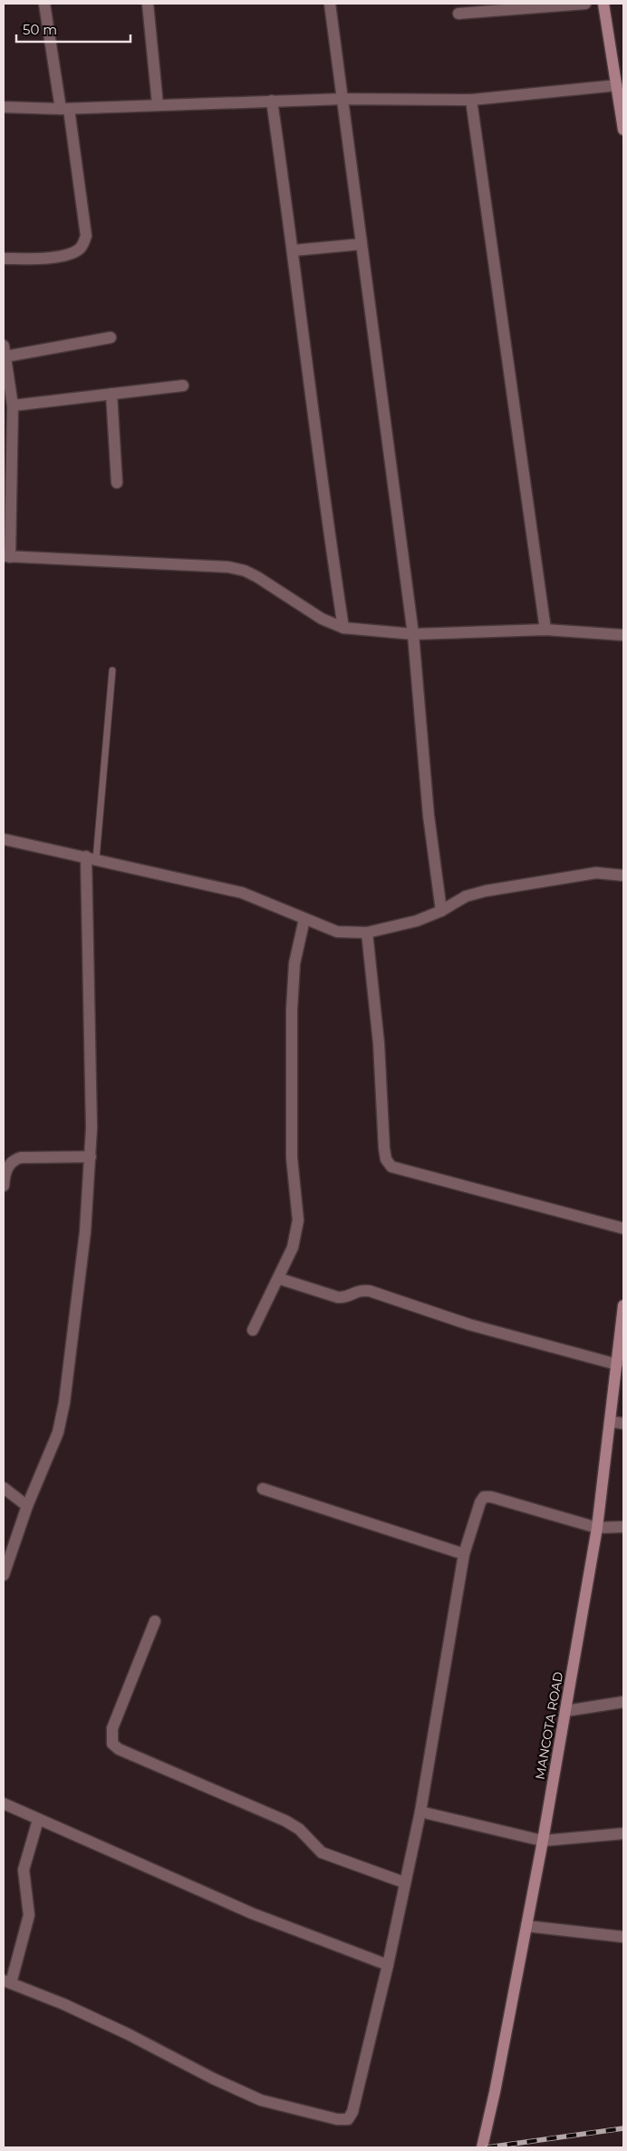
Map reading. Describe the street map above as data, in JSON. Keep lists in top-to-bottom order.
{
  "streets": {
    "main road": ["MANCOTA ROAD"]
  },
  "scale_bar": "50 m"
}
